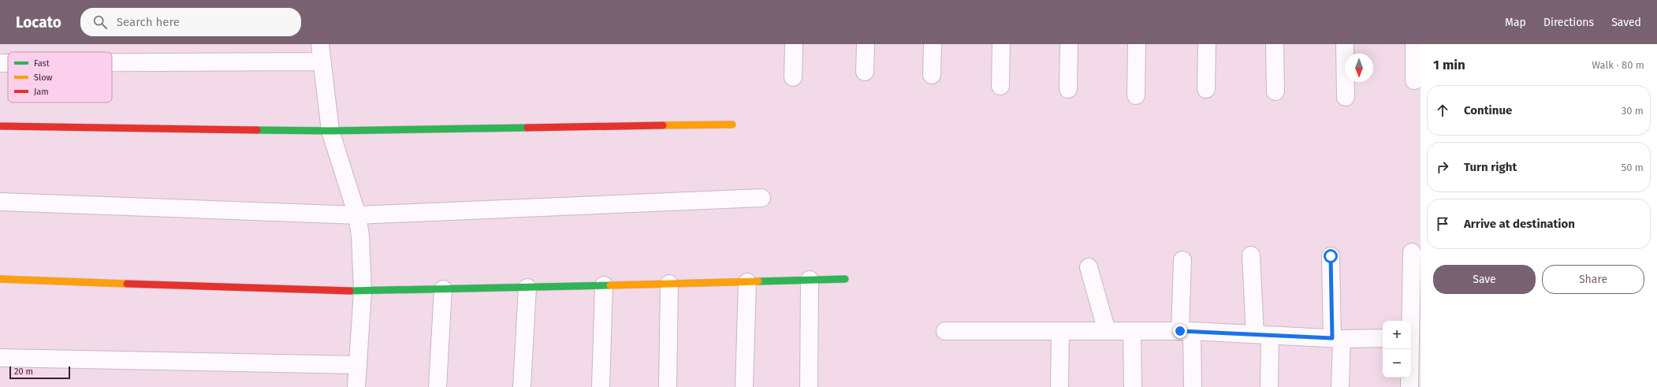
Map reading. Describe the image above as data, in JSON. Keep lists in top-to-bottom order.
{
  "legend": ["Fast", "Slow", "Jam"],
  "scale_bar": "20 m",
  "north": "bottom",
  "page": {
    "header": "Locato",
    "search": "Search here",
    "nav": ["Map", "Directions", "Saved"],
    "heading": ["1 min", "Walk · 80 m"],
    "list": [
      ["Continue", "30 m"],
      ["Turn right", "50 m"],
      "Arrive at destination"
    ],
    "buttons": ["Save", "Share"],
    "map_buttons": ["+", "−"],
    "scale": "20 m"
  }
}
